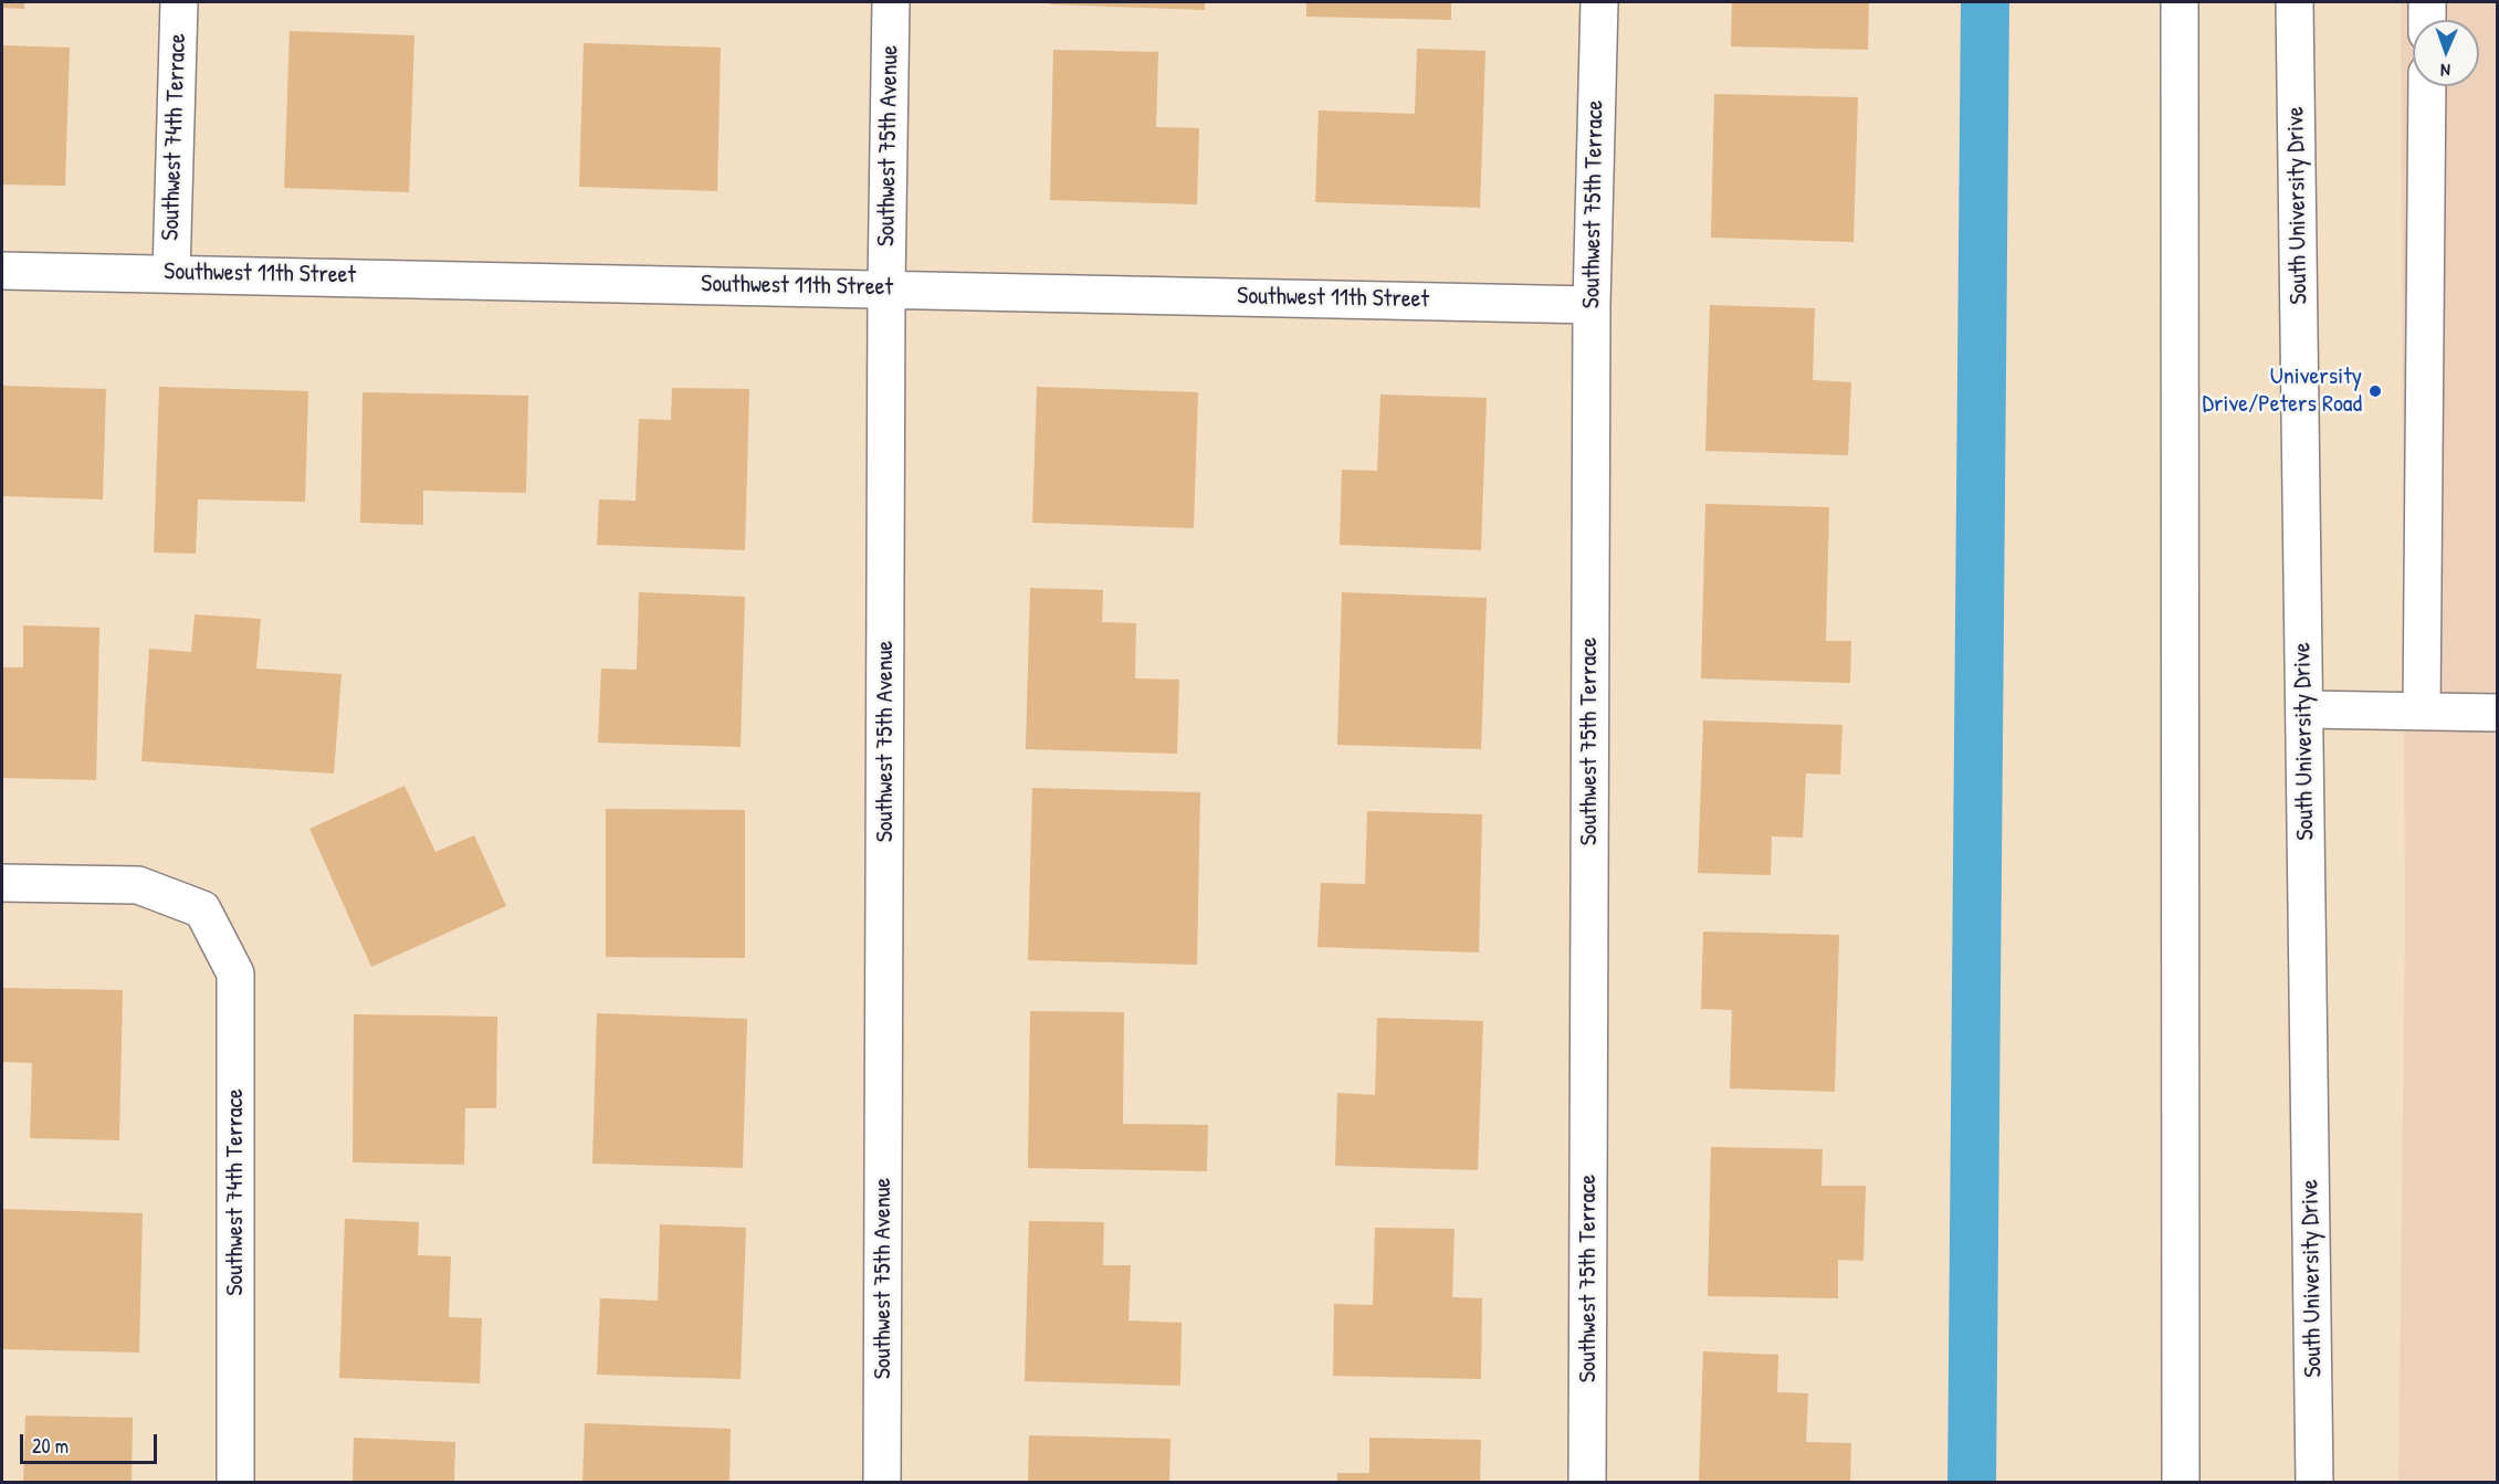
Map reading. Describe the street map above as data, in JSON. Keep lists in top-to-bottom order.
{
  "streets": {
    "street": [
      "Southwest 74th Terrace",
      "Southwest 75th Avenue",
      "Southwest 75th Terrace",
      "South University Drive",
      "Southwest 11th Street"
    ]
  },
  "crossings": [
    ["Southwest 74th Terrace", "Southwest 11th Street"],
    ["Southwest 75th Avenue", "Southwest 11th Street"],
    ["Southwest 75th Terrace", "Southwest 11th Street"]
  ],
  "places": ["University Drive/Peters Road"],
  "scale_bar": "20 m",
  "north": "bottom"
}
